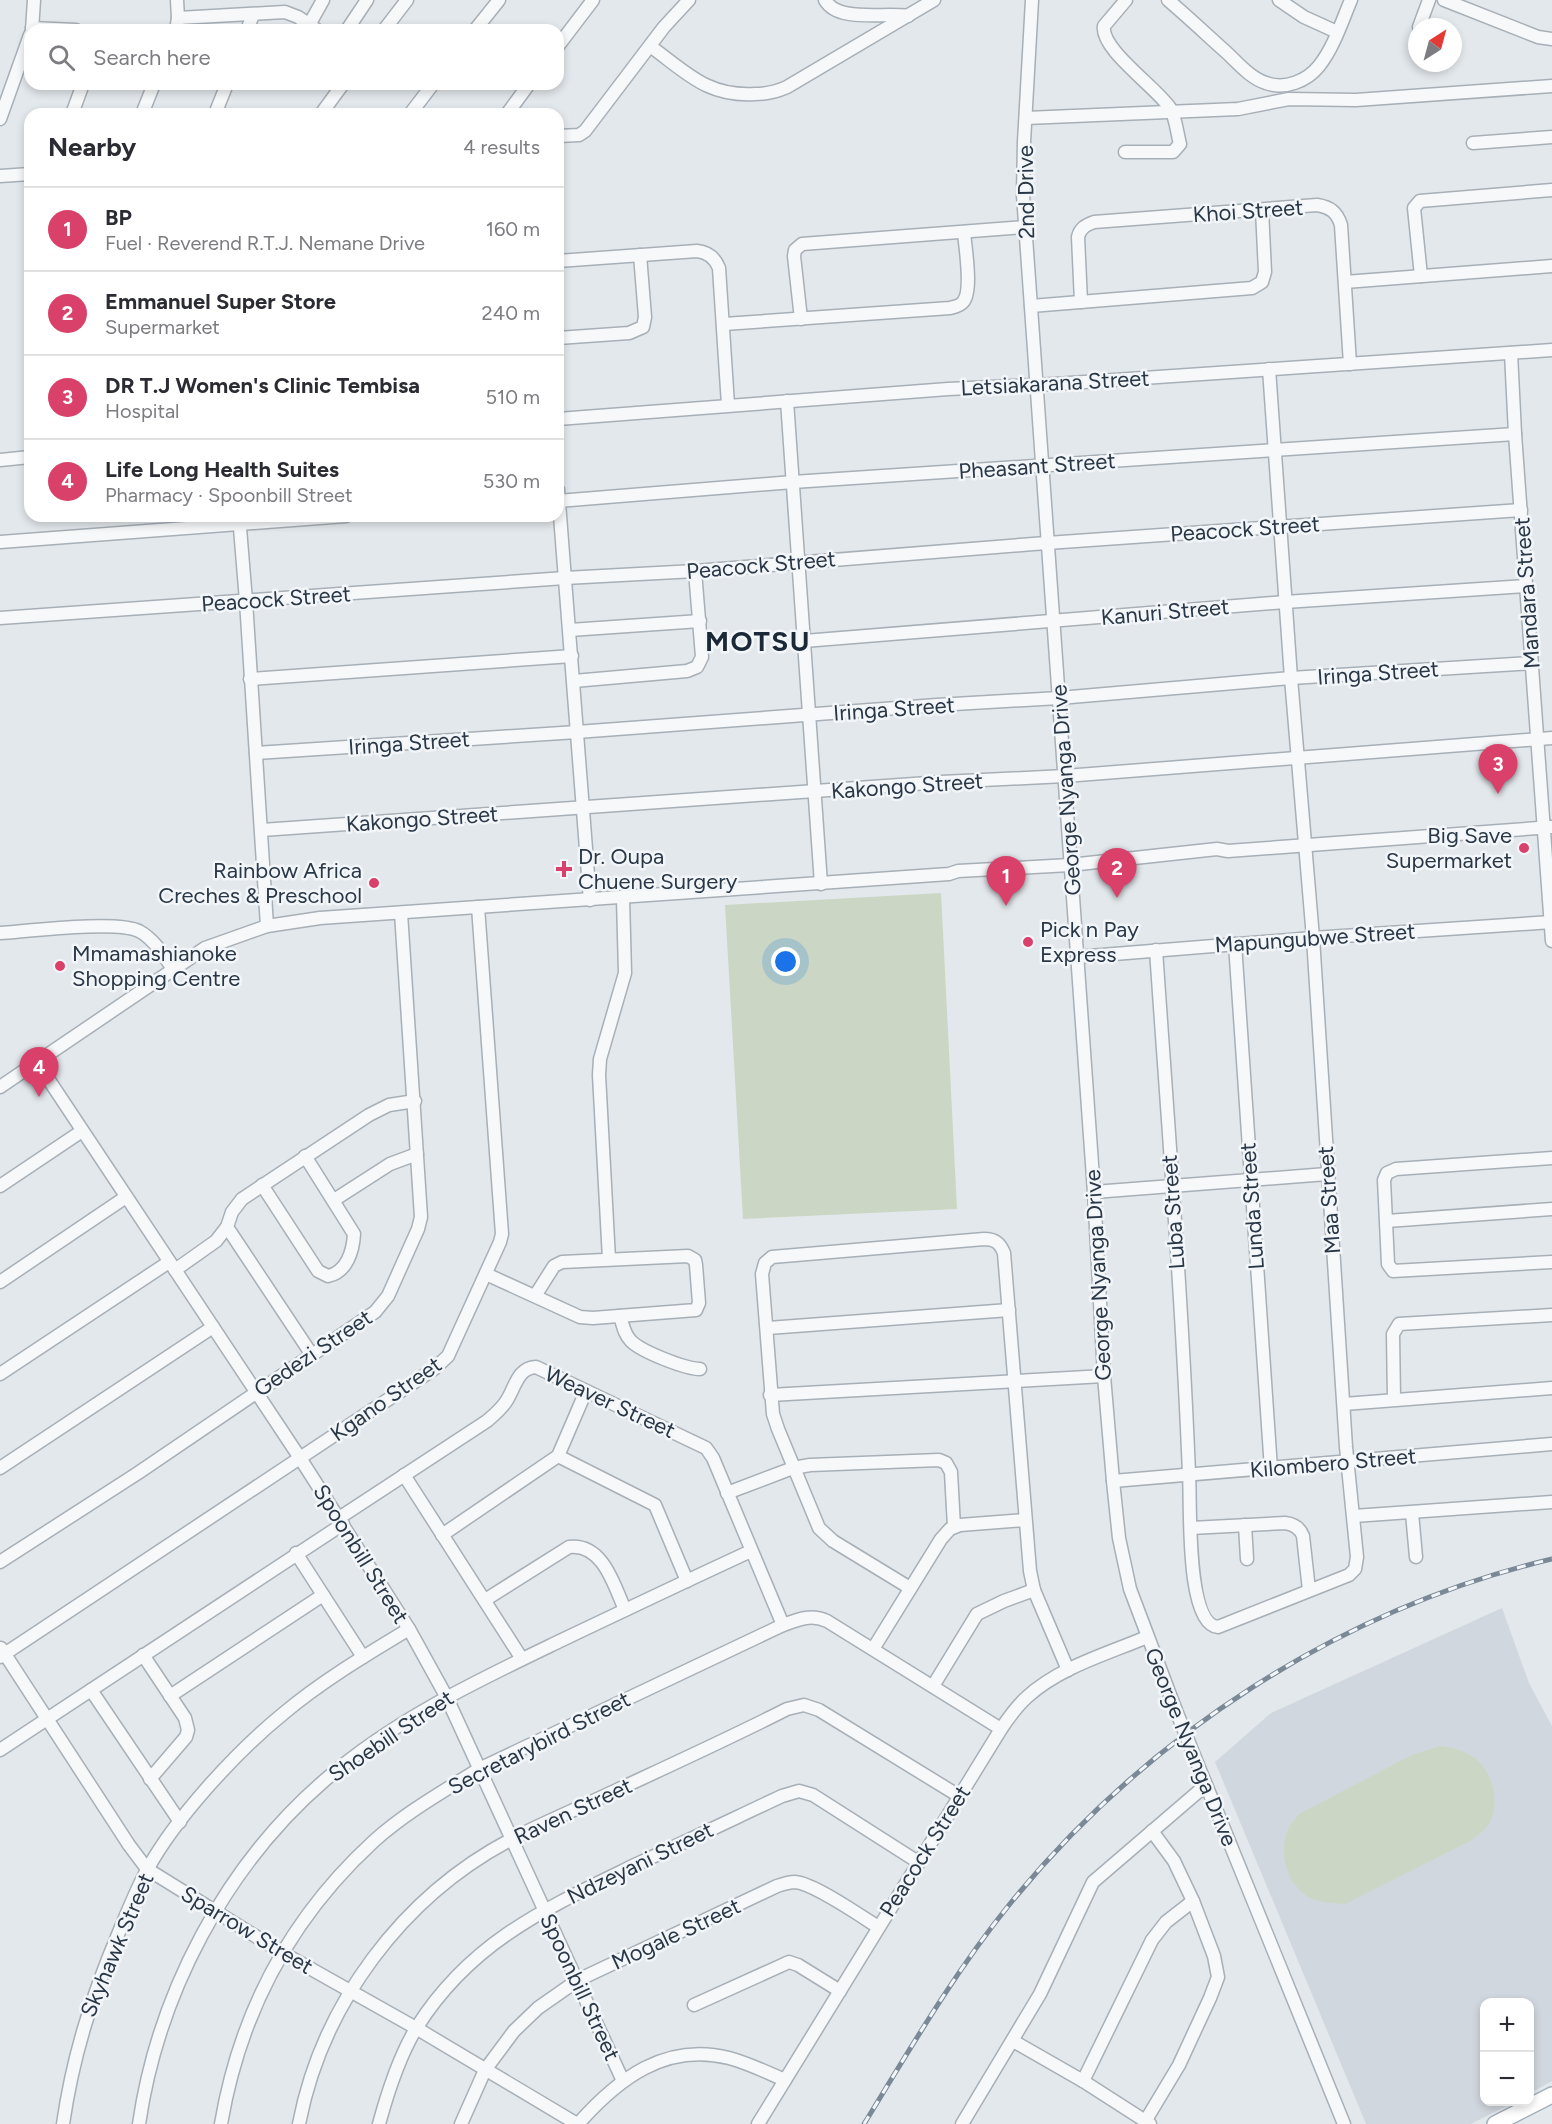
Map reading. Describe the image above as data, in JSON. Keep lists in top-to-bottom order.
{
  "streets": {
    "street": [
      "2nd Drive",
      "Khoi Street",
      "Letsiakarana Street",
      "Pheasant Street",
      "Peacock Street",
      "Mandara Street",
      "Kanuri Street",
      "Iringa Street",
      "Kakongo Street",
      "George Nyanga Drive",
      "Mapungubwe Street",
      "Maa Street",
      "Lunda Street",
      "Luba Street",
      "Gedezi Street",
      "Kgano Street",
      "Weaver Street",
      "Kilombero Street",
      "Spoonbill Street",
      "Shoebill Street",
      "Secretarybird Street",
      "Raven Street",
      "Ndzeyani Street",
      "Sparrow Street",
      "Mogale Street",
      "Skyhawk Street"
    ]
  },
  "crossings": [
    ["2nd Drive", "Letsiakarana Street"],
    ["2nd Drive", "George Nyanga Drive"],
    ["Khoi Street", "Letsiakarana Street"],
    ["Letsiakarana Street", "Mandara Street"],
    ["Letsiakarana Street", "George Nyanga Drive"],
    ["Letsiakarana Street", "Maa Street"],
    ["Pheasant Street", "Mandara Street"],
    ["Pheasant Street", "George Nyanga Drive"],
    ["Pheasant Street", "Maa Street"],
    ["Peacock Street", "Mandara Street"],
    ["Peacock Street", "George Nyanga Drive"],
    ["Peacock Street", "Maa Street"],
    ["Peacock Street", "Secretarybird Street"],
    ["Peacock Street", "Raven Street"],
    ["Peacock Street", "Ndzeyani Street"],
    ["Peacock Street", "Mogale Street"],
    ["Mandara Street", "Kanuri Street"],
    ["Mandara Street", "Iringa Street"],
    ["Mandara Street", "Kakongo Street"],
    ["Mandara Street", "Mapungubwe Street"],
    ["Kanuri Street", "George Nyanga Drive"],
    ["Kanuri Street", "Maa Street"],
    ["Iringa Street", "George Nyanga Drive"],
    ["Iringa Street", "Maa Street"],
    ["Kakongo Street", "George Nyanga Drive"],
    ["Kakongo Street", "Maa Street"],
    ["George Nyanga Drive", "Mapungubwe Street"],
    ["George Nyanga Drive", "Kilombero Street"],
    ["Mapungubwe Street", "Maa Street"],
    ["Mapungubwe Street", "Lunda Street"],
    ["Mapungubwe Street", "Luba Street"],
    ["Maa Street", "Luba Street"],
    ["Maa Street", "Kilombero Street"],
    ["Lunda Street", "Kilombero Street"],
    ["Luba Street", "Kilombero Street"],
    ["Gedezi Street", "Spoonbill Street"],
    ["Kgano Street", "Spoonbill Street"],
    ["Kgano Street", "Sparrow Street"],
    ["Weaver Street", "Spoonbill Street"],
    ["Weaver Street", "Shoebill Street"],
    ["Weaver Street", "Secretarybird Street"],
    ["Weaver Street", "Sparrow Street"],
    ["Spoonbill Street", "Shoebill Street"],
    ["Spoonbill Street", "Secretarybird Street"],
    ["Spoonbill Street", "Raven Street"],
    ["Spoonbill Street", "Ndzeyani Street"],
    ["Spoonbill Street", "Mogale Street"],
    ["Spoonbill Street", "Skyhawk Street"],
    ["Shoebill Street", "Sparrow Street"],
    ["Secretarybird Street", "Sparrow Street"],
    ["Raven Street", "Sparrow Street"],
    ["Ndzeyani Street", "Sparrow Street"],
    ["Sparrow Street", "Mogale Street"],
    ["Sparrow Street", "Skyhawk Street"]
  ],
  "districts": ["MOTSU"],
  "places": {
    "other": [
      "Big Save Supermarket",
      "Rainbow Africa Creches & Preschool",
      "Pick n Pay Express",
      "Mmamashianoke Shopping Centre"
    ],
    "health": ["Dr. Oupa Chuene Surgery"]
  },
  "north": "top right",
  "page": {
    "search": "Search here",
    "heading": ["Nearby", "4 results"],
    "list": [
      {
        "mark": "1",
        "name": "BP",
        "note": "Fuel · Reverend R.T.J. Nemane Drive",
        "value": "160 m"
      },
      {
        "mark": "2",
        "name": "Emmanuel Super Store",
        "note": "Supermarket",
        "value": "240 m"
      },
      {
        "mark": "3",
        "name": "DR T.J Women's Clinic Tembisa",
        "note": "Hospital",
        "value": "510 m"
      },
      {
        "mark": "4",
        "name": "Life Long Health Suites",
        "note": "Pharmacy · Spoonbill Street",
        "value": "530 m"
      }
    ],
    "pins": [
      "3",
      "2",
      "1",
      "4"
    ],
    "map_buttons": ["+", "−"]
  }
}
